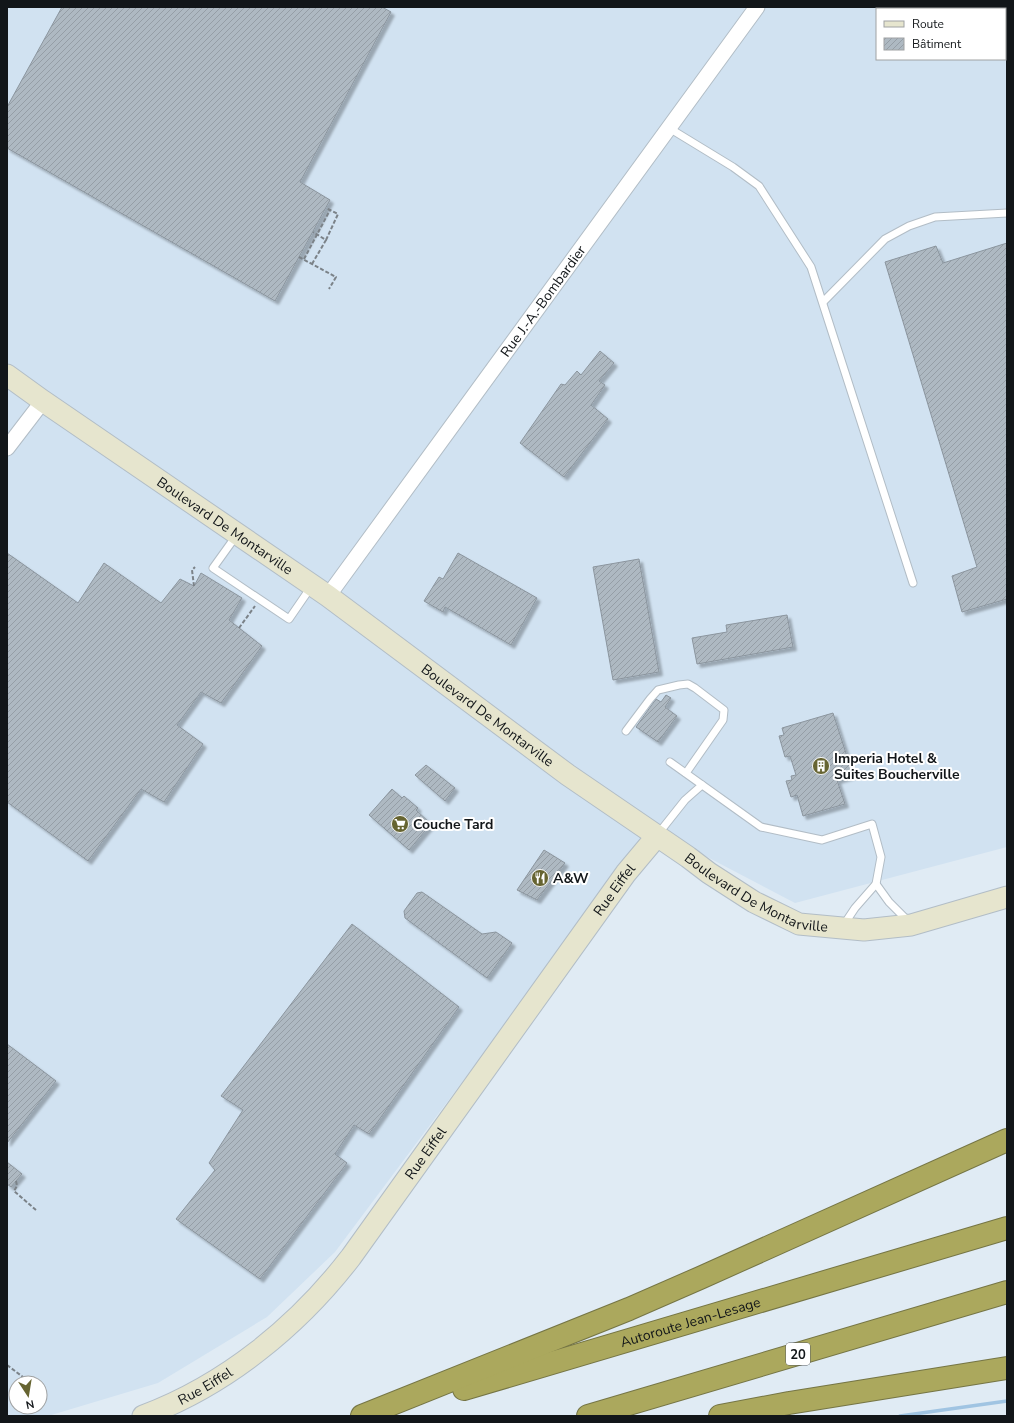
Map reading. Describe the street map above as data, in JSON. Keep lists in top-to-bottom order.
{
  "streets": {
    "highway": ["Autoroute Jean-Lesage", "20"],
    "street": ["Rue J.-A.-Bombardier", "Boulevard De Montarville", "Rue Eiffel"]
  },
  "crossings": [
    ["Rue J.-A.-Bombardier", "Boulevard De Montarville"],
    ["Boulevard De Montarville", "Rue Eiffel"]
  ],
  "places": {
    "building": ["Imperia Hotel & Suites Boucherville"],
    "supermarket": ["Couche Tard"],
    "restaurant": ["A&W"]
  },
  "legend": ["Route", "Bâtiment"],
  "north": "bottom"
}
